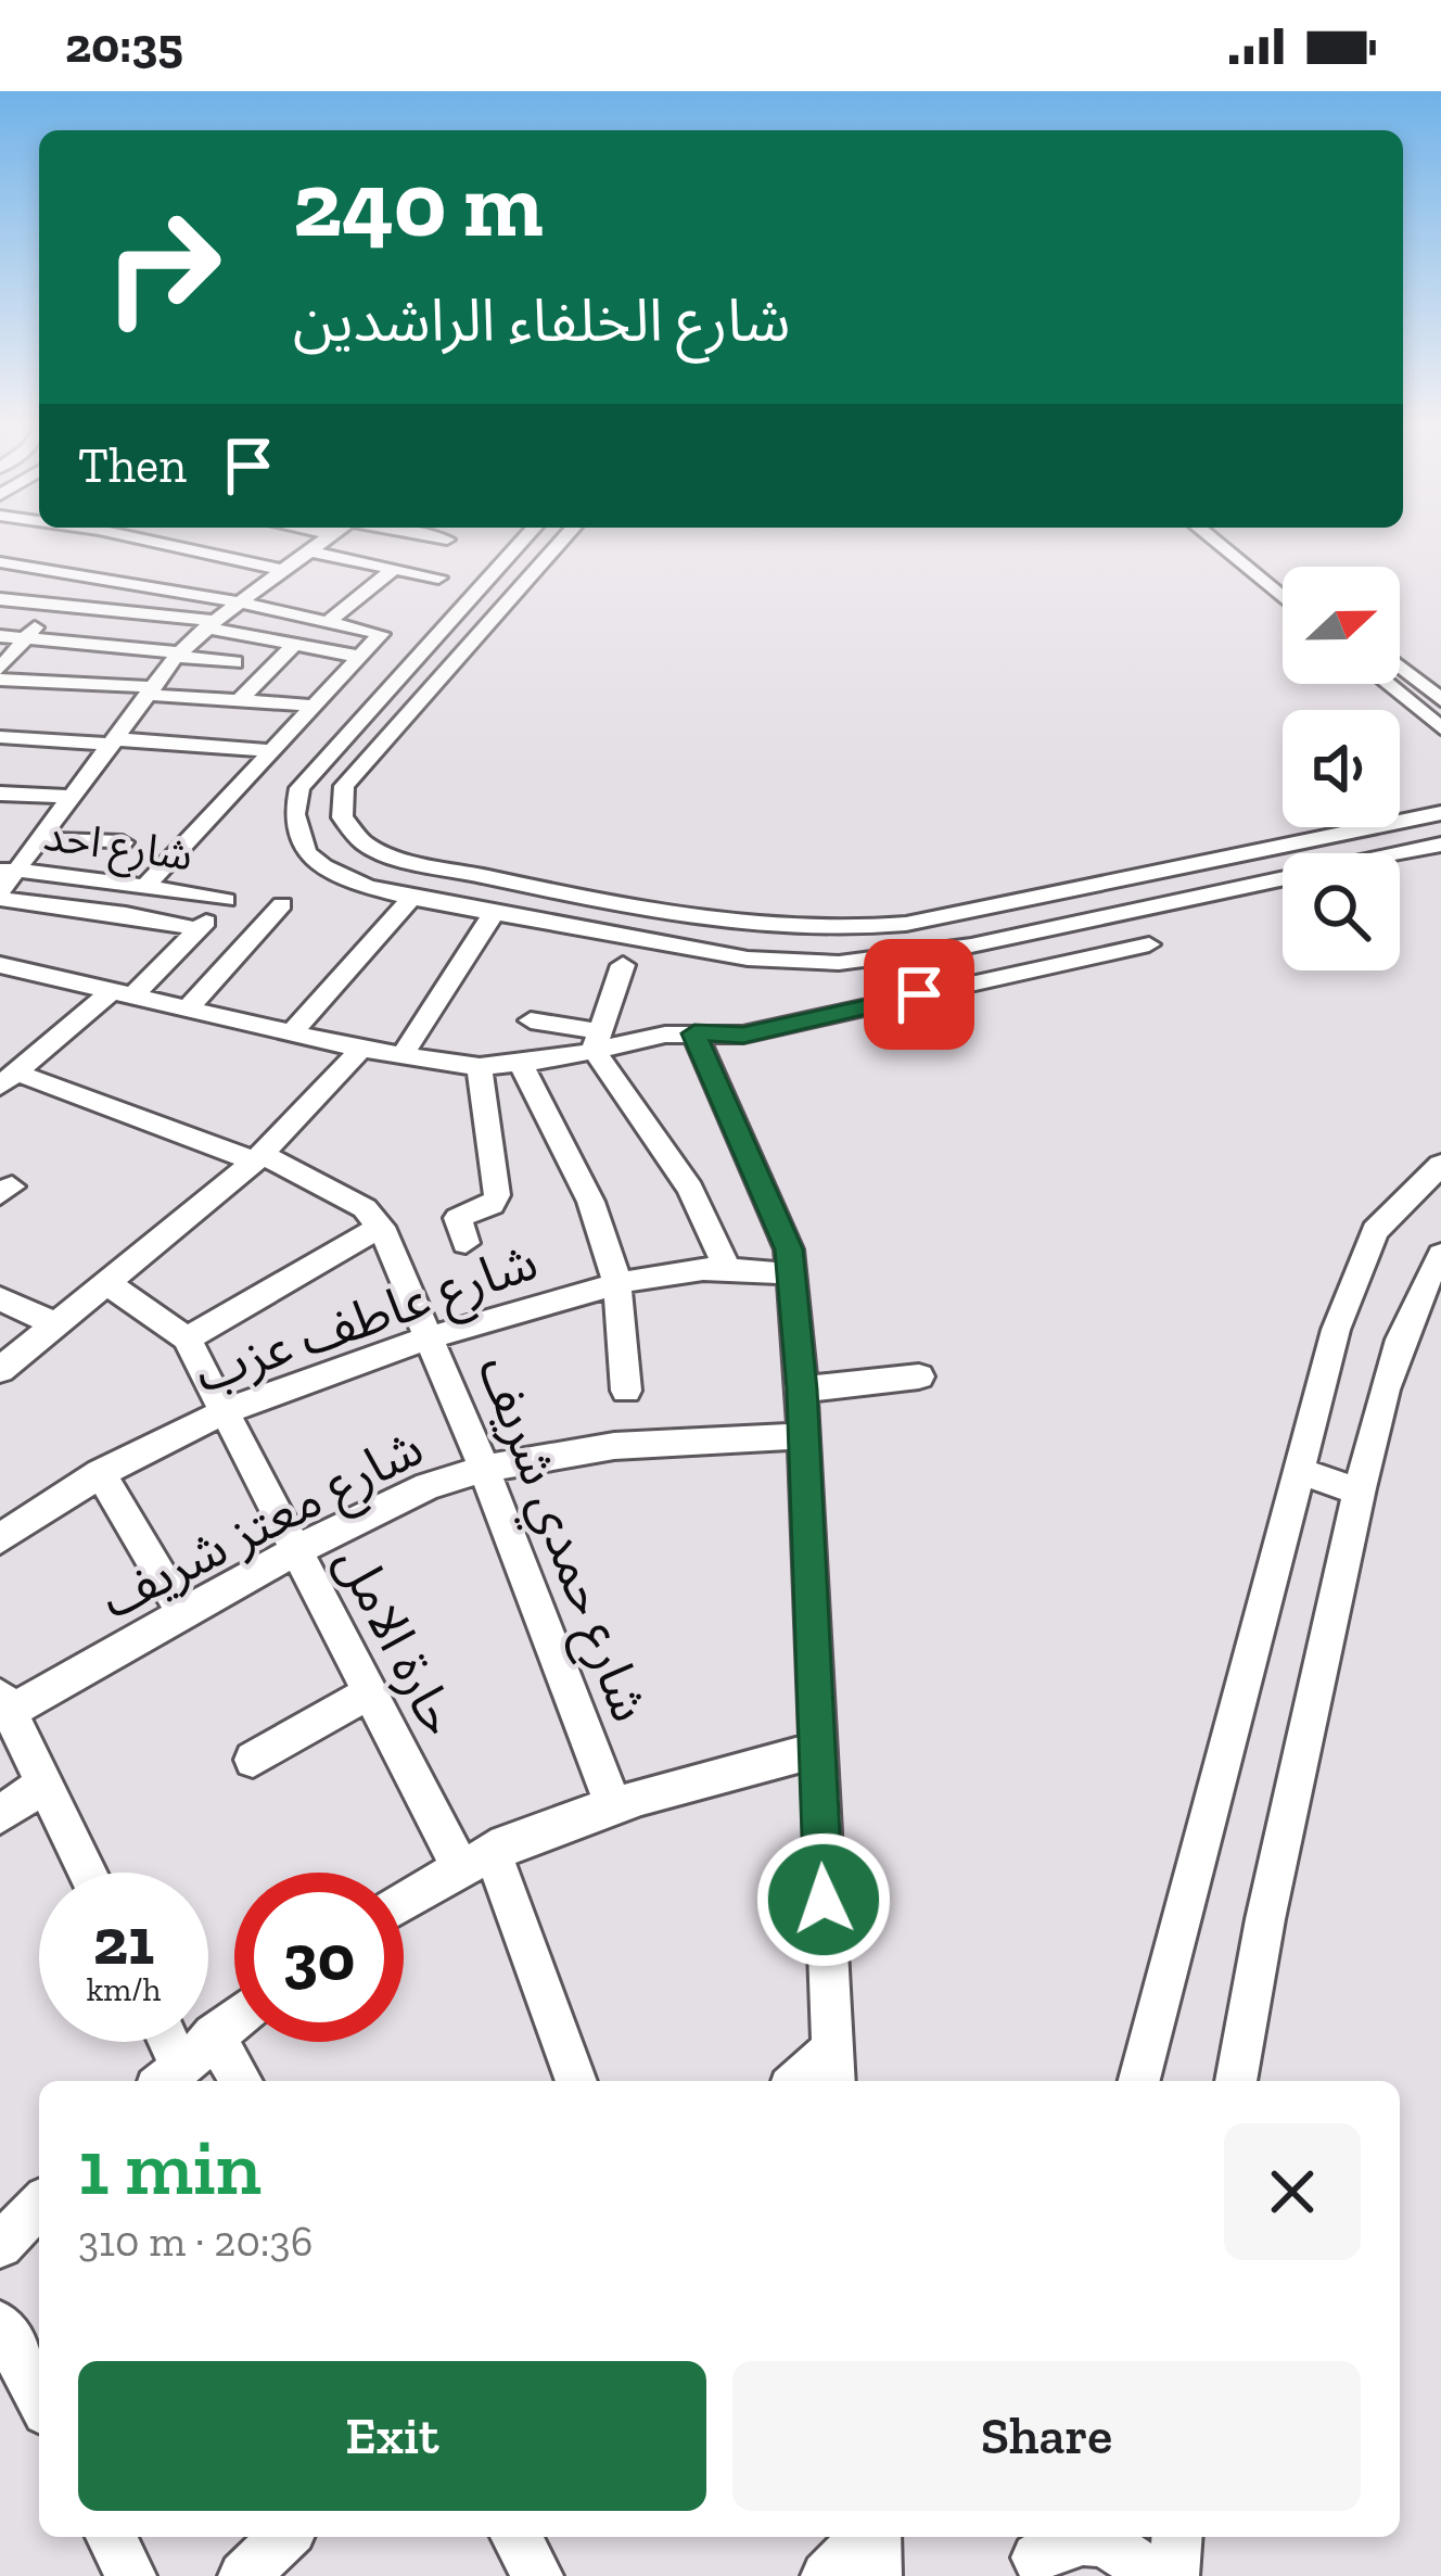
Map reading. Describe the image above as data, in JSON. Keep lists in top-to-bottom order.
{
  "streets": {
    "street": [
      "شارع احد",
      "شارع عاطف عزب",
      "شارع معتز شريف",
      "شارع حمدي شريف",
      "حارة الامل"
    ]
  },
  "crossings": [
    ["شارع عاطف عزب", "شارع حمدي شريف"],
    ["شارع عاطف عزب", "حارة الامل"],
    ["شارع معتز شريف", "شارع حمدي شريف"],
    ["شارع معتز شريف", "حارة الامل"]
  ],
  "north": "right",
  "page": {
    "status": "20:35",
    "turn": ["240 m", "شارع الخلفاء الراشدين"],
    "then": "Then",
    "speed": "21 km/h",
    "limit": "30",
    "heading": ["1 min", "310 m · 20:36"],
    "buttons": ["Exit", "Share"]
  }
}
